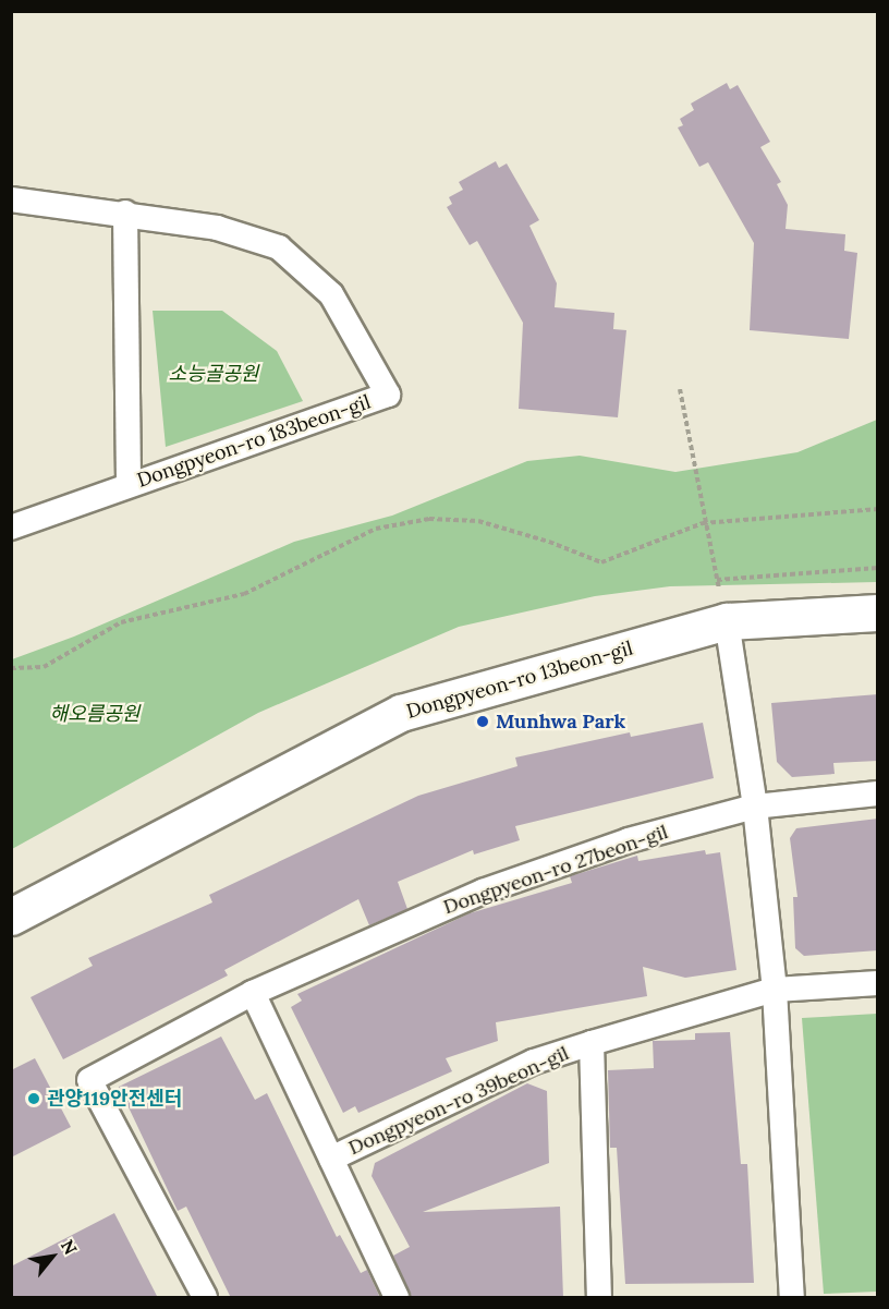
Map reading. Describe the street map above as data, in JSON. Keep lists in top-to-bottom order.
{
  "streets": {
    "street": [
      "Dongpyeon-ro 183beon-gil",
      "Dongpyeon-ro 13beon-gil",
      "Dongpyeon-ro 27beon-gil",
      "Dongpyeon-ro 39beon-gil"
    ]
  },
  "parks": ["소능골공원", "해오름공원"],
  "places": ["Munhwa Park", "관양119안전센터"],
  "north": "top right"
}
